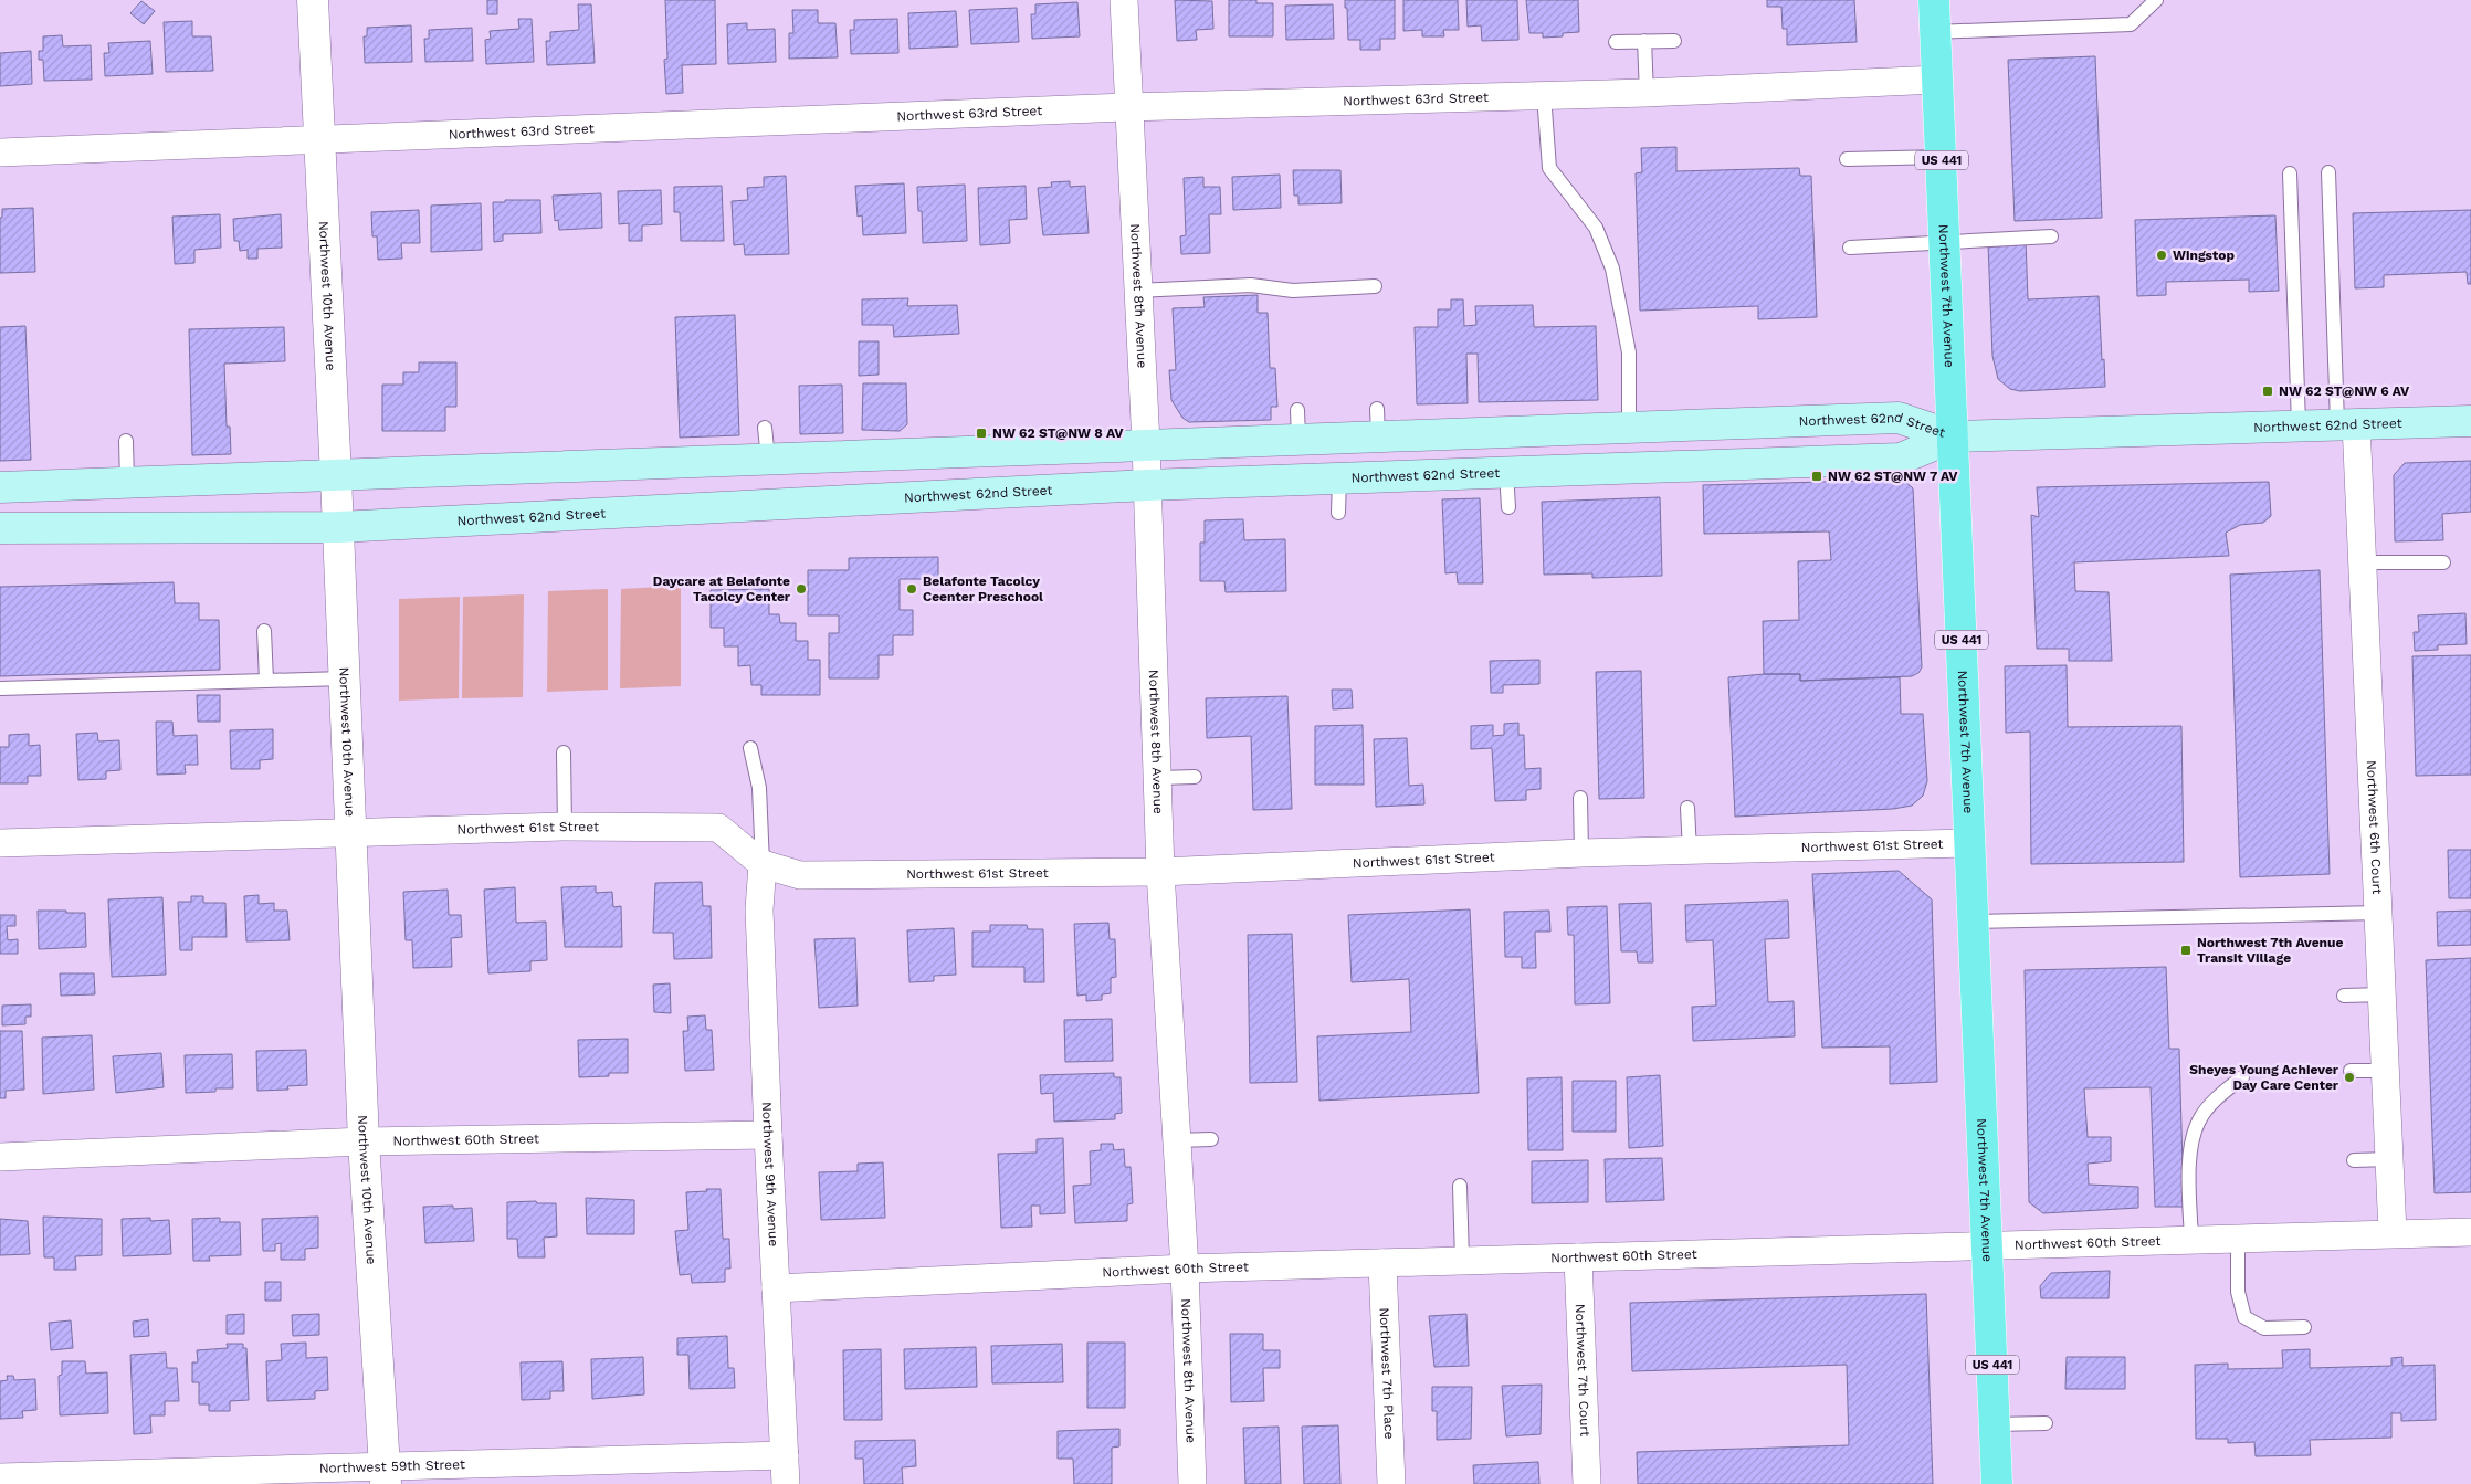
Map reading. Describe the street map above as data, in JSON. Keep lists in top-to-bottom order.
{
  "streets": {
    "main road": ["US 441", "Northwest 7th Avenue", "Northwest 62nd Street"],
    "street": [
      "Northwest 63rd Street",
      "Northwest 10th Avenue",
      "Northwest 8th Avenue",
      "Northwest 6th Court",
      "Northwest 61st Street",
      "Northwest 60th Street",
      "Northwest 9th Avenue",
      "Northwest 7th Court",
      "Northwest 7th Place",
      "Northwest 59th Street"
    ]
  },
  "crossings": [
    ["Northwest 63rd Street", "Northwest 10th Avenue"],
    ["Northwest 63rd Street", "Northwest 8th Avenue"],
    ["Northwest 63rd Street", "Northwest 7th Avenue"],
    ["Northwest 10th Avenue", "Northwest 62nd Street"],
    ["Northwest 10th Avenue", "Northwest 61st Street"],
    ["Northwest 10th Avenue", "Northwest 60th Street"],
    ["Northwest 10th Avenue", "Northwest 59th Street"],
    ["Northwest 8th Avenue", "Northwest 62nd Street"],
    ["Northwest 8th Avenue", "Northwest 61st Street"],
    ["Northwest 8th Avenue", "Northwest 60th Street"],
    ["Northwest 7th Avenue", "Northwest 62nd Street"],
    ["Northwest 7th Avenue", "Northwest 61st Street"],
    ["Northwest 7th Avenue", "Northwest 60th Street"],
    ["Northwest 62nd Street", "Northwest 6th Court"],
    ["Northwest 6th Court", "Northwest 60th Street"],
    ["Northwest 61st Street", "Northwest 9th Avenue"],
    ["Northwest 60th Street", "Northwest 9th Avenue"],
    ["Northwest 60th Street", "Northwest 7th Court"],
    ["Northwest 60th Street", "Northwest 7th Place"],
    ["Northwest 9th Avenue", "Northwest 59th Street"]
  ],
  "places": {
    "other": [
      "Wingstop",
      "Daycare at Belafonte Tacolcy Center",
      "Belafonte Tacolcy Ceenter Preschool",
      "Sheyes Young Achiever Day Care Center"
    ],
    "transit": [
      "NW 62 ST@NW 6 AV",
      "NW 62 ST@NW 8 AV",
      "NW 62 ST@NW 7 AV",
      "Northwest 7th Avenue Transit Village"
    ]
  }
}
